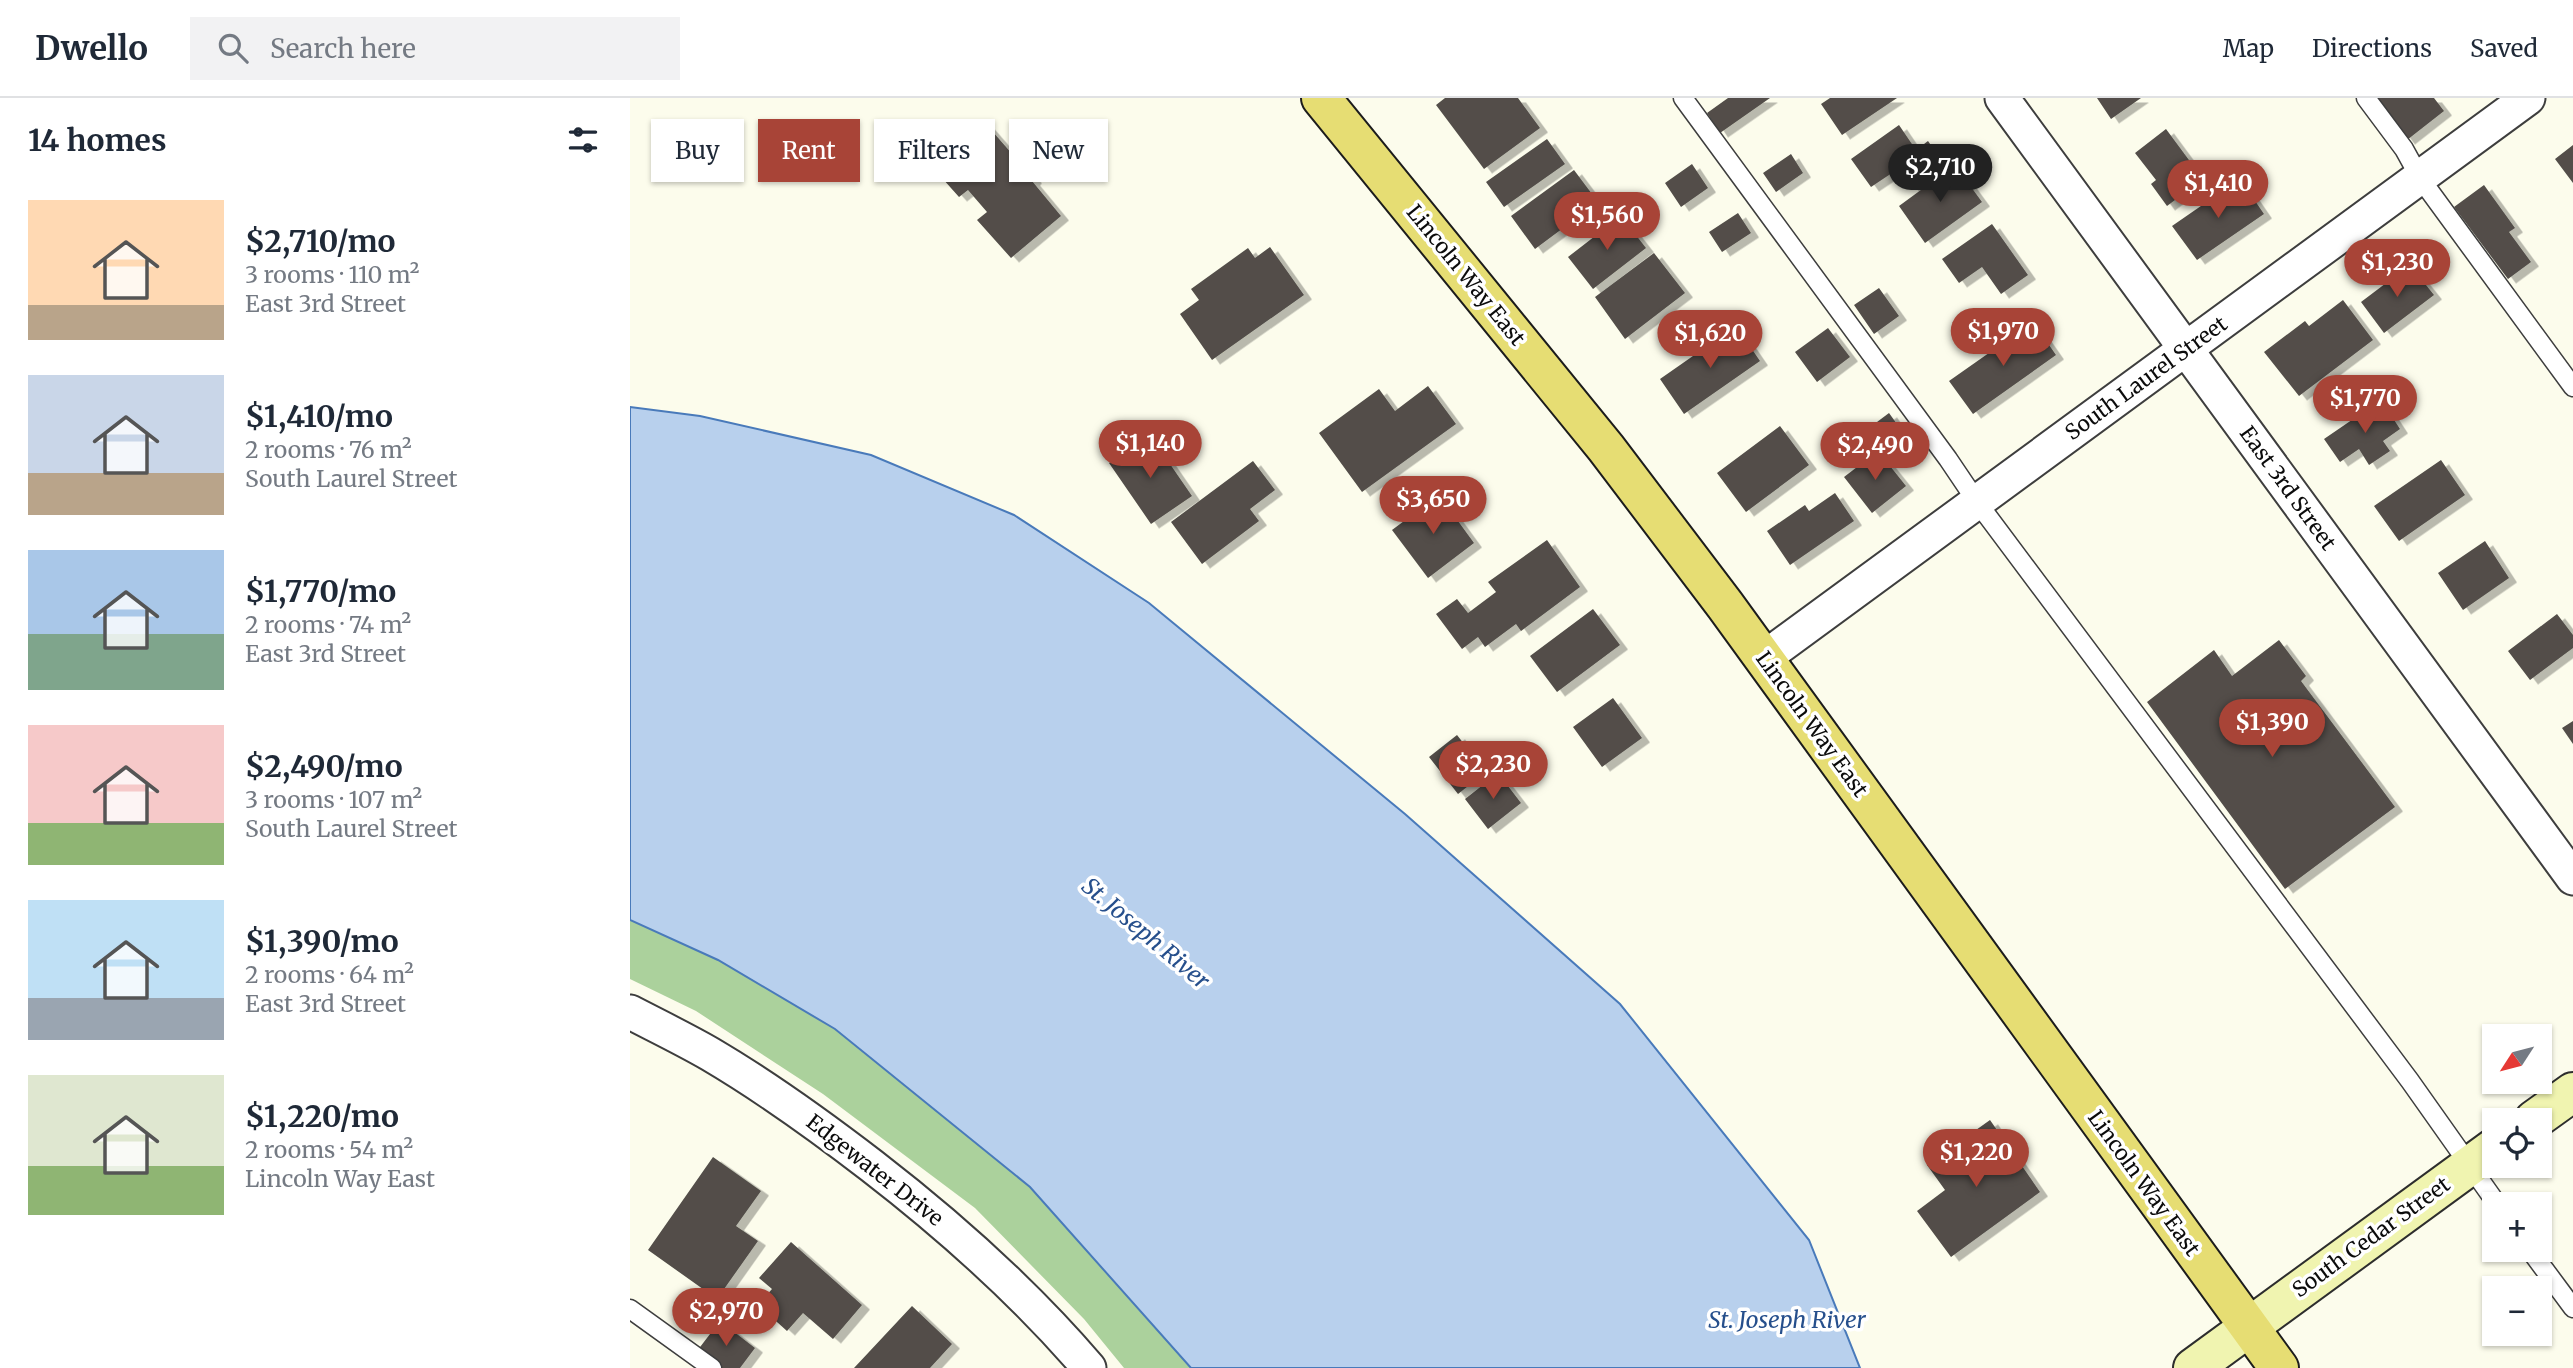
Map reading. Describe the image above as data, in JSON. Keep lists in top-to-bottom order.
{
  "streets": {
    "main road": ["Lincoln Way East"],
    "street": [
      "South Laurel Street",
      "East 3rd Street",
      "Edgewater Drive",
      "South Cedar Street"
    ]
  },
  "crossings": [
    ["Lincoln Way East", "South Laurel Street"],
    ["Lincoln Way East", "South Cedar Street"],
    ["South Laurel Street", "East 3rd Street"]
  ],
  "water": ["St. Joseph River"],
  "north": "bottom left",
  "page": {
    "header": "Dwello",
    "search": "Search here",
    "nav": ["Map", "Directions", "Saved"],
    "heading": "14 homes",
    "chip": [
      "Buy",
      "Rent",
      "Filters",
      "New"
    ],
    "price": [
      "$2,710",
      "$1,410",
      "$1,560",
      "$1,230",
      "$1,970",
      "$1,620",
      "$1,770",
      "$1,140",
      "$2,490",
      "$3,650",
      "$1,390",
      "$2,230",
      "$1,220",
      "$2,970"
    ],
    "list": [
      {
        "name": "$2,710/mo",
        "note": "3 rooms · 110 m² · East 3rd Street"
      },
      {
        "name": "$1,410/mo",
        "note": "2 rooms · 76 m² · South Laurel Street"
      },
      {
        "name": "$1,770/mo",
        "note": "2 rooms · 74 m² · East 3rd Street"
      },
      {
        "name": "$2,490/mo",
        "note": "3 rooms · 107 m² · South Laurel Street"
      },
      {
        "name": "$1,390/mo",
        "note": "2 rooms · 64 m² · East 3rd Street"
      },
      {
        "name": "$1,220/mo",
        "note": "2 rooms · 54 m² · Lincoln Way East"
      }
    ],
    "map_buttons": ["+", "−"]
  }
}
